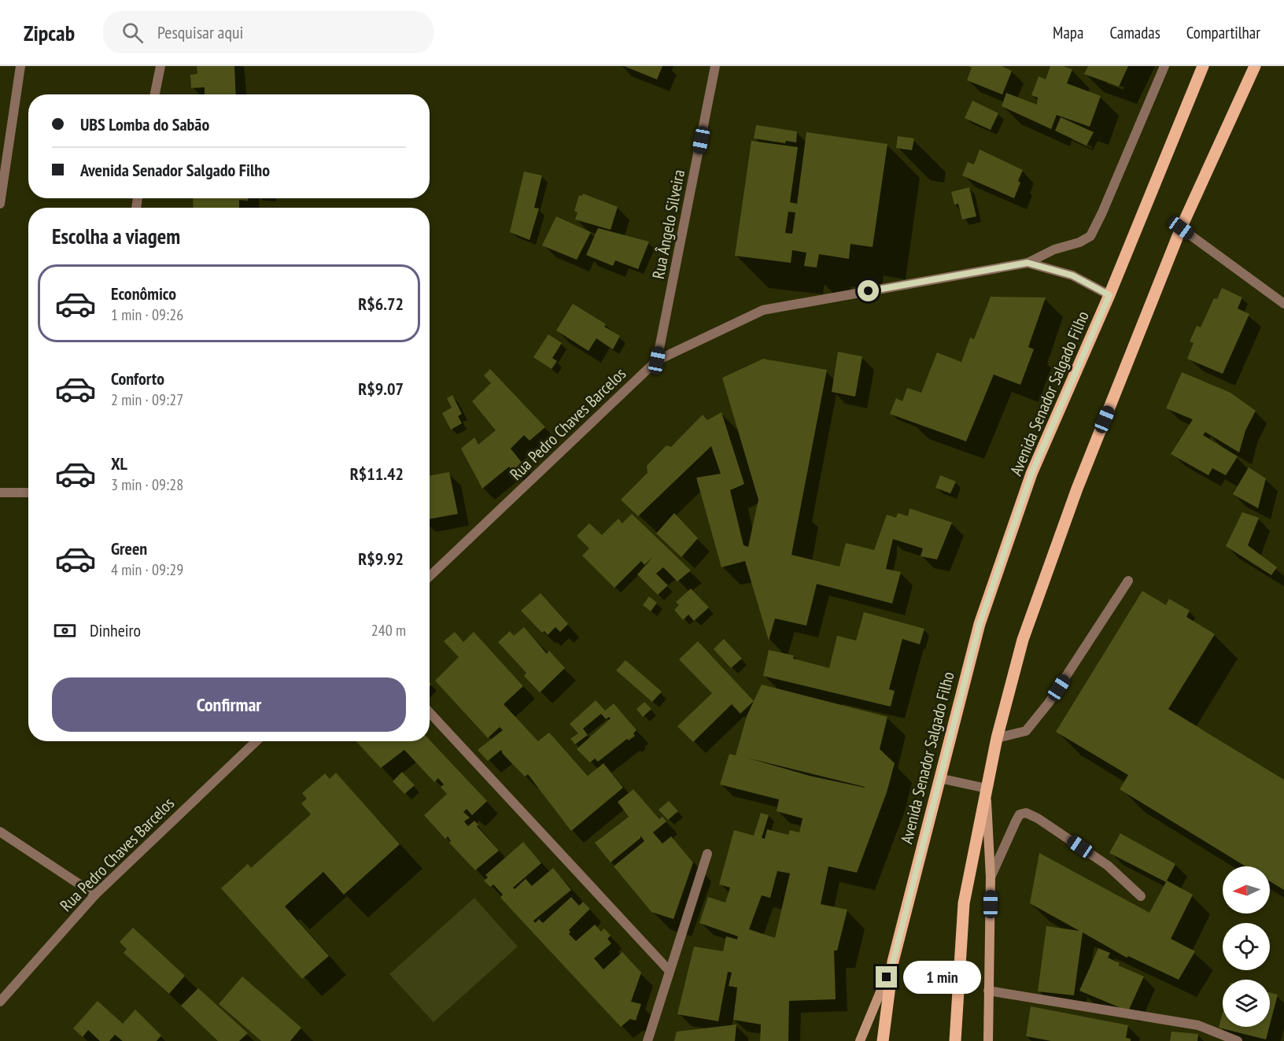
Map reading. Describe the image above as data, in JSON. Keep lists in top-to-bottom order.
{
  "streets": {
    "main road": ["Avenida Senador Salgado Filho"],
    "street": ["Rua Ângelo Silveira", "Rua Pedro Chaves Barcelos"]
  },
  "crossings": [
    ["Rua Ângelo Silveira", "Rua Pedro Chaves Barcelos"],
    ["Avenida Senador Salgado Filho", "Rua Pedro Chaves Barcelos"]
  ],
  "north": "left",
  "page": {
    "header": "Zipcab",
    "search": "Pesquisar aqui",
    "nav": ["Mapa", "Camadas", "Compartilhar"],
    "banner": ["UBS Lomba do Sabão", "Avenida Senador Salgado Filho"],
    "heading": "Escolha a viagem",
    "list": [
      {
        "name": "Econômico",
        "note": "1 min · 09:26",
        "value": "R$6.72"
      },
      {
        "name": "Conforto",
        "note": "2 min · 09:27",
        "value": "R$9.07"
      },
      {
        "name": "XL",
        "note": "3 min · 09:28",
        "value": "R$11.42"
      },
      {
        "name": "Green",
        "note": "4 min · 09:29",
        "value": "R$9.92"
      }
    ],
    "pay": ["Dinheiro", "240 m"],
    "buttons": "Confirmar",
    "bubble": "1 min"
  }
}
